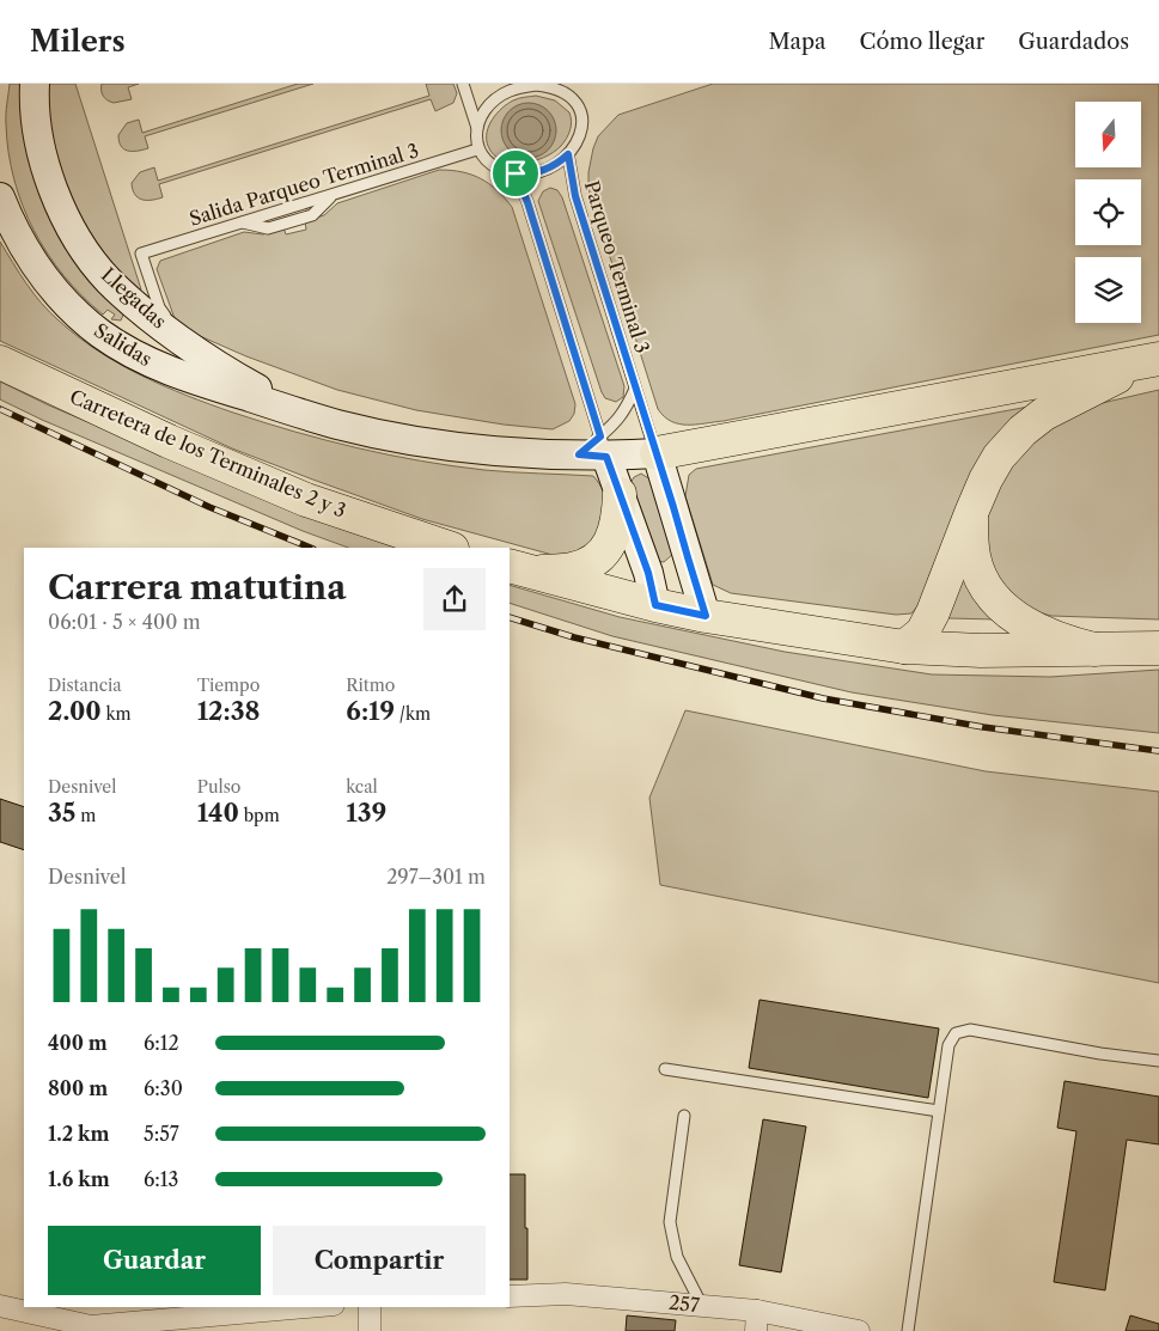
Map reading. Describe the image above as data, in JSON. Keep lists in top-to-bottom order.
{
  "streets": {
    "main road": ["Llegadas", "Salidas", "Carretera de los Terminales 2 y 3"],
    "street": ["257"],
    "lane": ["Salida Parqueo Terminal 3", "Parqueo Terminal 3"]
  },
  "crossings": [
    ["Salida Parqueo Terminal 3", "Parqueo Terminal 3"],
    ["Salida Parqueo Terminal 3", "Llegadas"],
    ["Llegadas", "Salidas"]
  ],
  "north": "bottom",
  "page": {
    "header": "Milers",
    "nav": ["Mapa", "Cómo llegar", "Guardados"],
    "heading": ["Carrera matutina", "06:01 · 5 × 400 m"],
    "stats": [
      ["Distancia", "2.00 km"],
      ["Tiempo", "12:38"],
      ["Ritmo", "6:19 /km"],
      ["Desnivel", "35 m"],
      ["Pulso", "140 bpm"],
      ["kcal", "139"]
    ],
    "chart": ["Desnivel", "297–301 m"],
    "list": [
      {
        "name": "400 m",
        "note": "6:12"
      },
      {
        "name": "800 m",
        "note": "6:30"
      },
      {
        "name": "1.2 km",
        "note": "5:57"
      },
      {
        "name": "1.6 km",
        "note": "6:13"
      }
    ],
    "buttons": ["Guardar", "Compartir"]
  }
}
